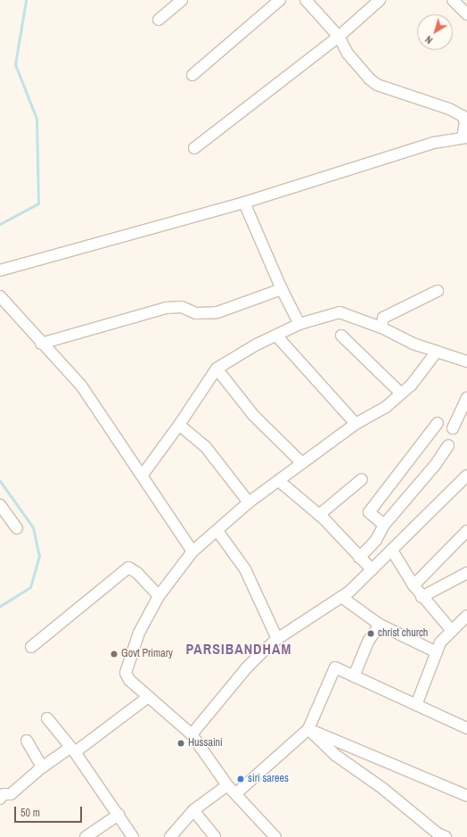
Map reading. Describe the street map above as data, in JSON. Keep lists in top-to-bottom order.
{
  "districts": ["PARSIBANDHAM"],
  "places": [
    "christ church",
    "Govt Primary",
    "Hussaini",
    "siri sarees"
  ],
  "scale_bar": "50 m",
  "north": "bottom left"
}
